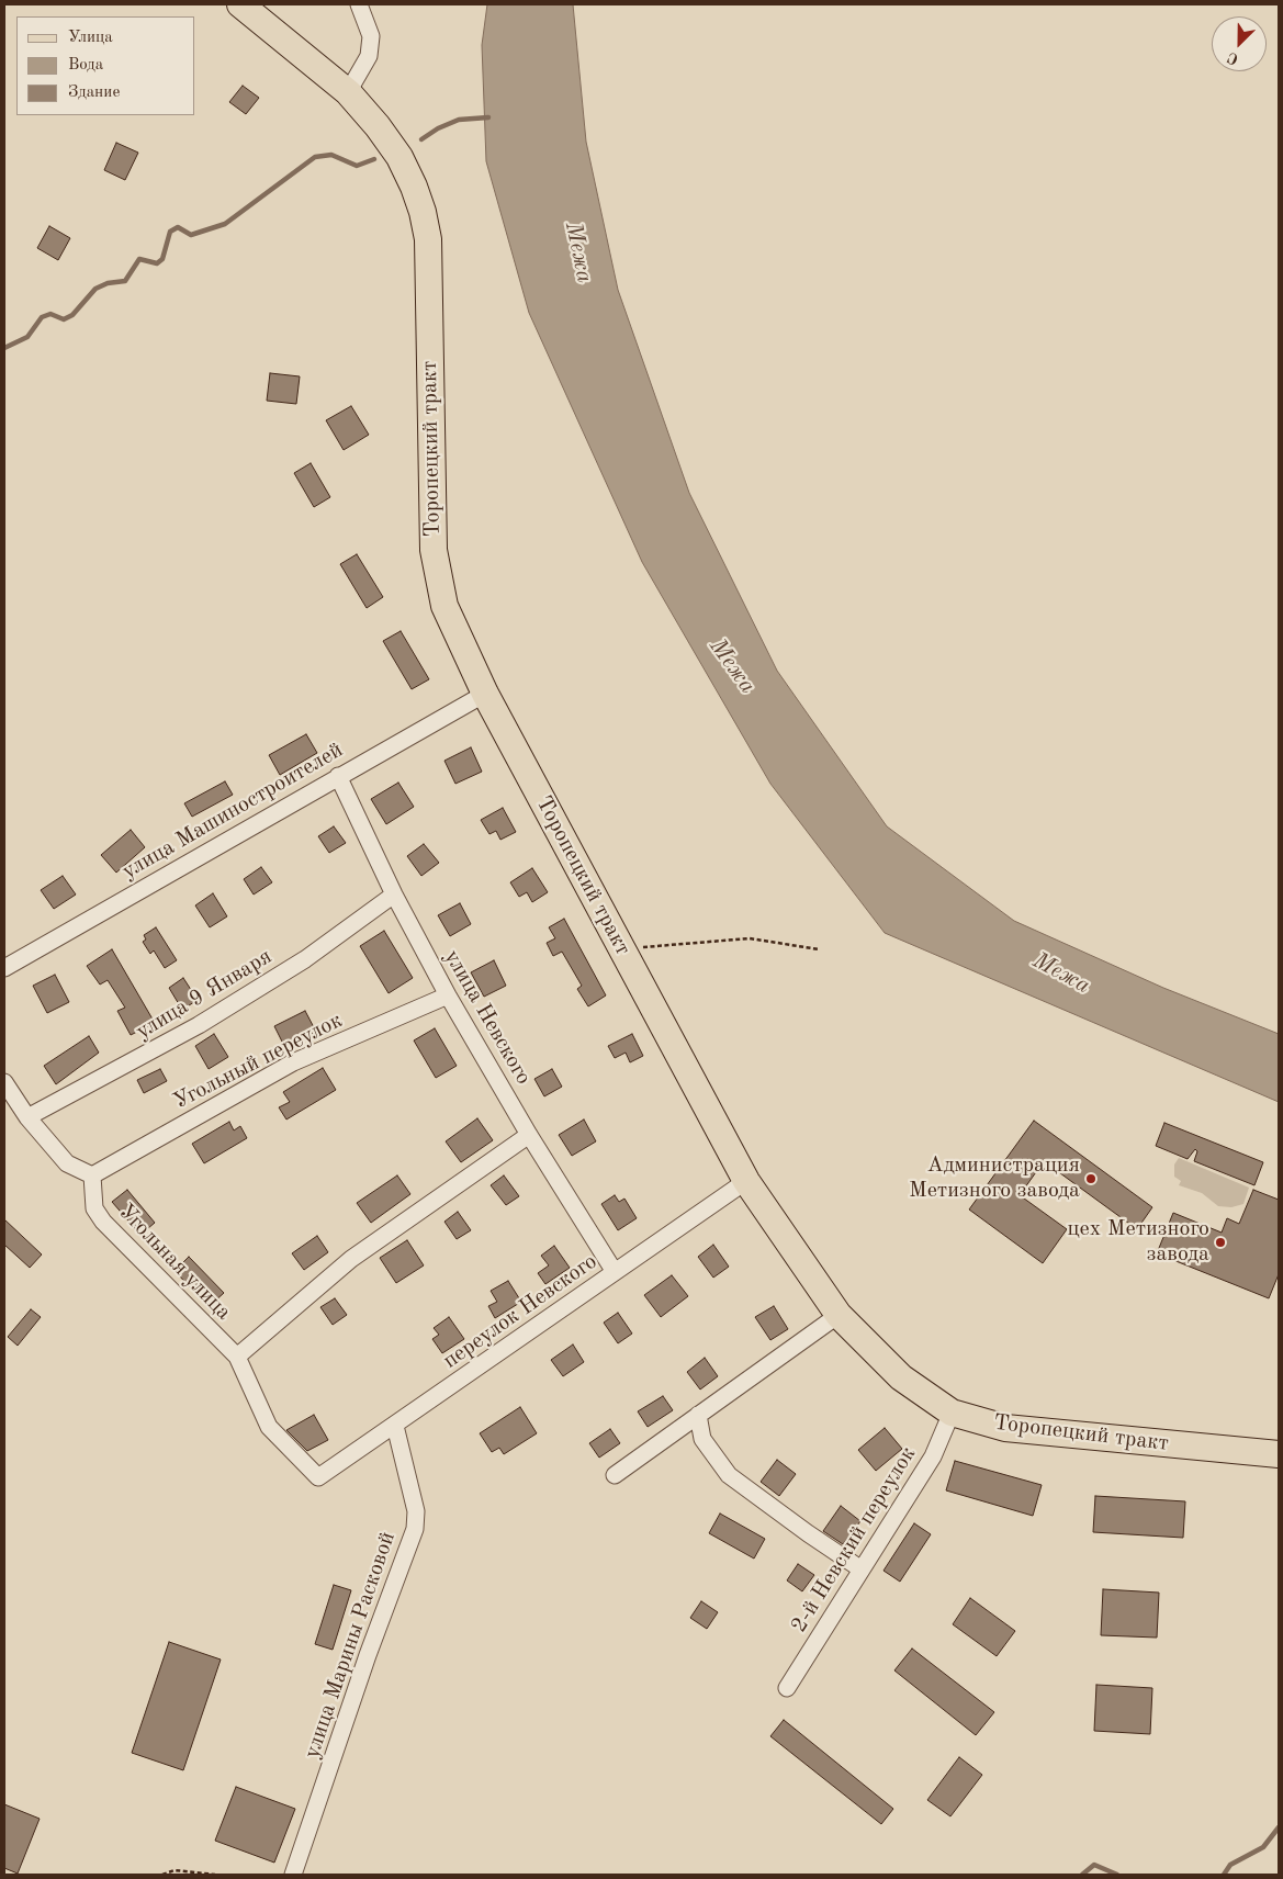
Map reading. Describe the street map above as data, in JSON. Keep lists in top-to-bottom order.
{
  "streets": {
    "main road": ["Торопецкий тракт"],
    "street": [
      "улица Машиностроителей",
      "улица 9 Января",
      "улица Невского",
      "Угольный переулок",
      "Угольная улица",
      "переулок Невского",
      "2-й Невский переулок",
      "улица Марины Расковой"
    ]
  },
  "crossings": [
    ["Торопецкий тракт", "улица Машиностроителей"],
    ["Торопецкий тракт", "переулок Невского"],
    ["Торопецкий тракт", "2-й Невский переулок"],
    ["улица Машиностроителей", "улица Невского"],
    ["улица 9 Января", "улица Невского"],
    ["улица Невского", "Угольный переулок"],
    ["улица Невского", "переулок Невского"],
    ["Угольный переулок", "Угольная улица"],
    ["Угольная улица", "переулок Невского"],
    ["переулок Невского", "улица Марины Расковой"]
  ],
  "water": ["Межа"],
  "places": ["Администрация Метизного завода", "цех Метизного завода"],
  "legend": ["Улица", "Вода", "Здание"],
  "north": "bottom left"
}
